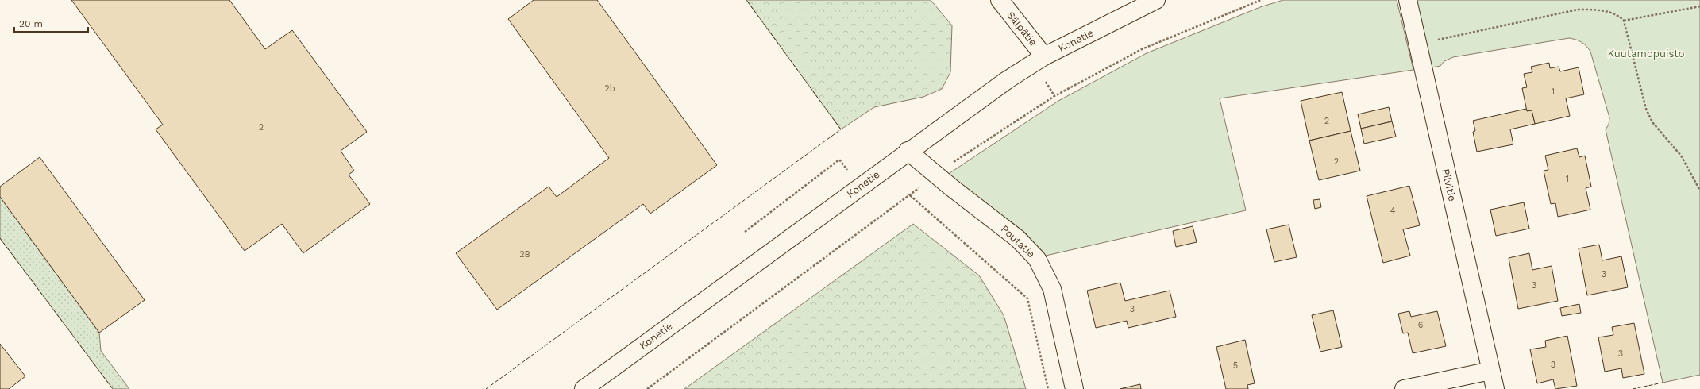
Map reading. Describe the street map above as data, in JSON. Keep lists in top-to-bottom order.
{
  "streets": {
    "street": [
      "Sälpätie",
      "Konetie",
      "Pilvitie",
      "Poutatie"
    ]
  },
  "crossings": [
    ["Sälpätie", "Konetie"],
    ["Konetie", "Poutatie"]
  ],
  "parks": ["Kuutamopuisto"],
  "house_numbers": [
    "2b",
    "1",
    "2",
    "2",
    "2",
    "1",
    "4",
    "2B",
    "3",
    "3",
    "3",
    "6",
    "3",
    "3",
    "5"
  ],
  "scale_bar": "20 m"
}
